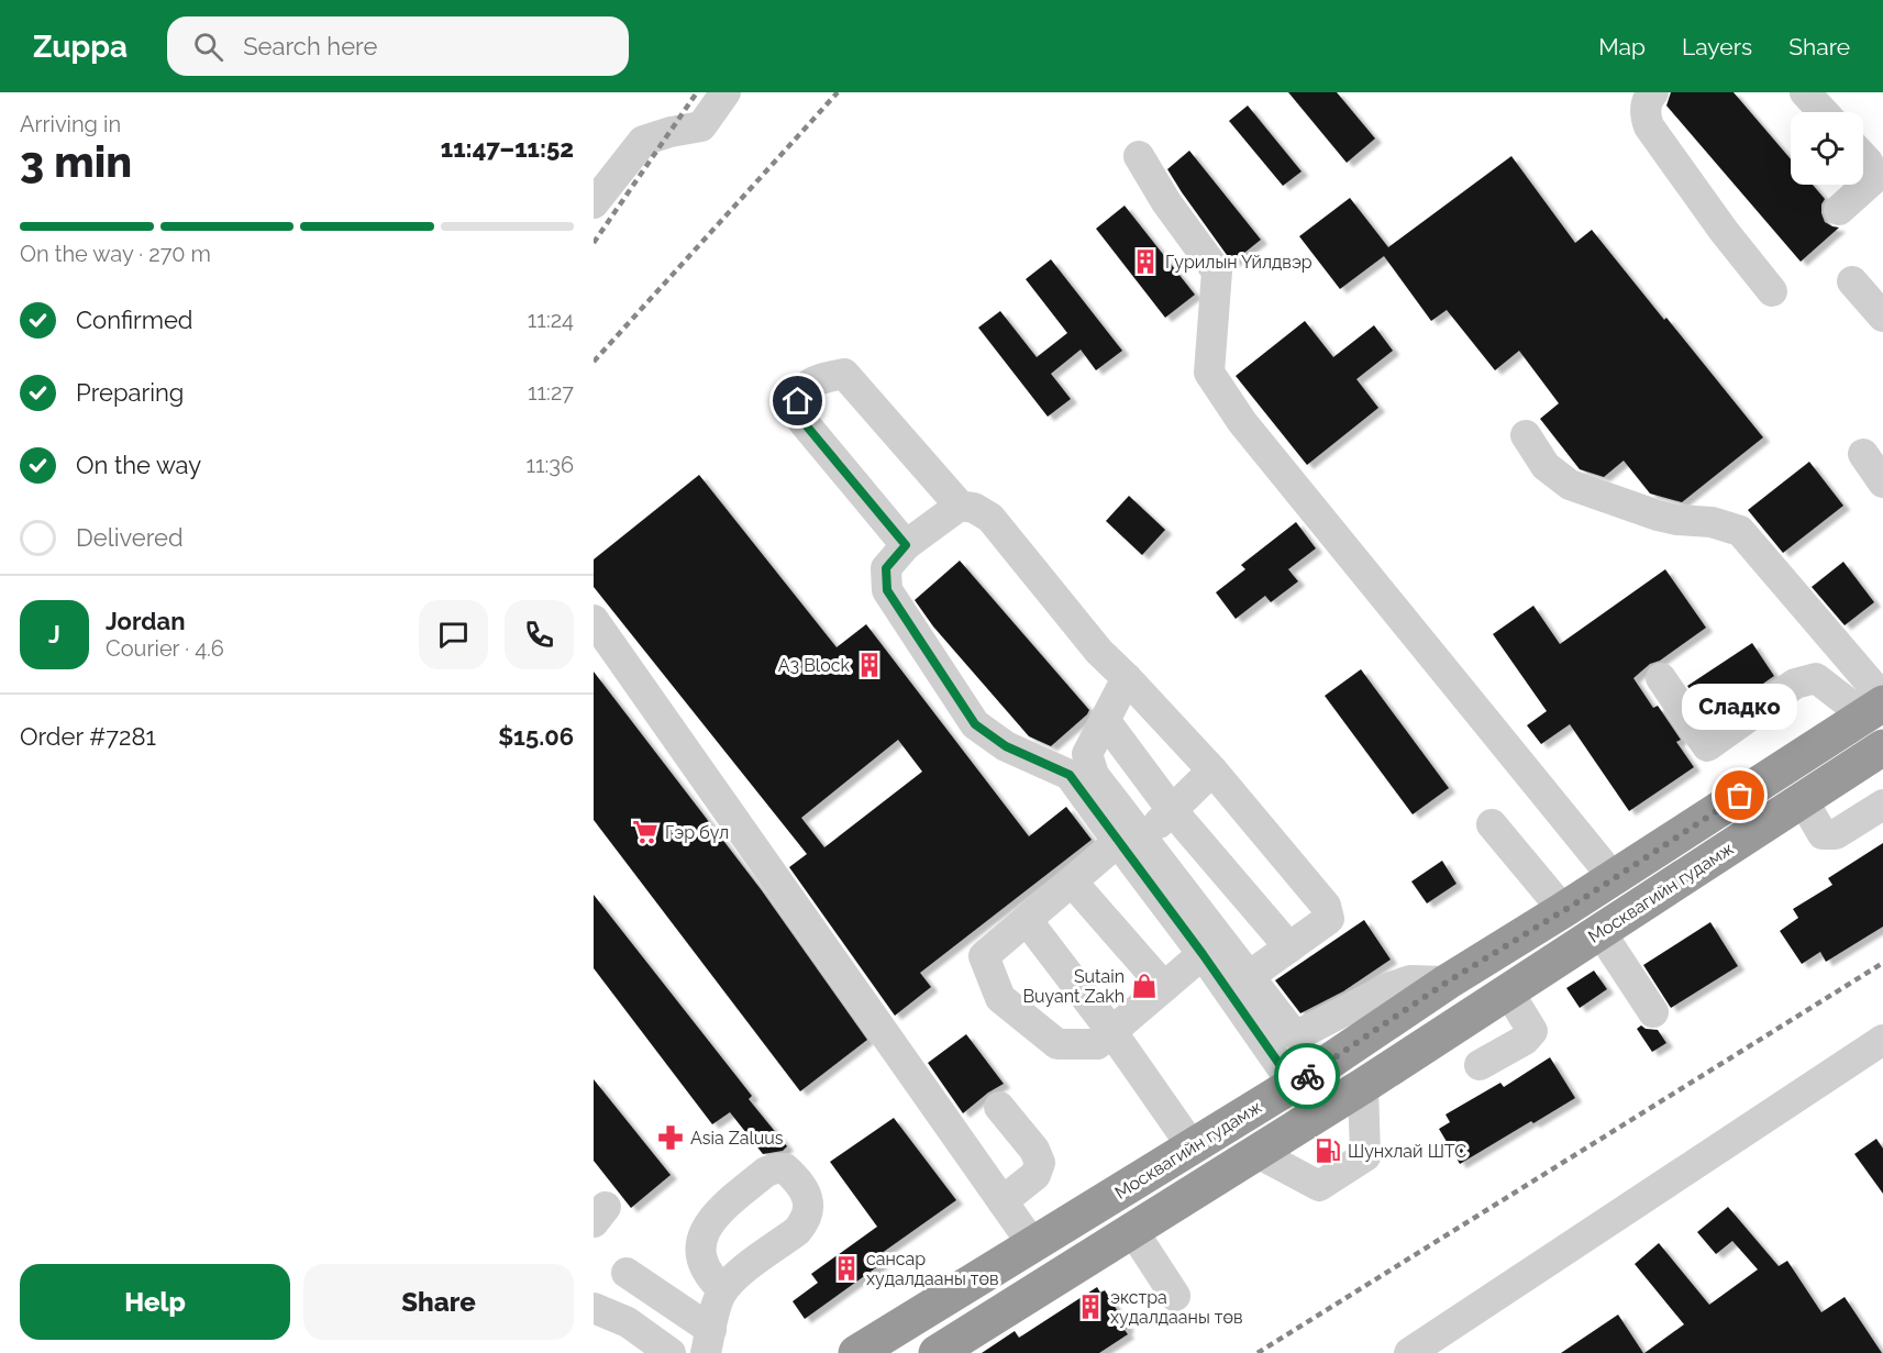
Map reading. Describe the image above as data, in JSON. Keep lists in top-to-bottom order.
{
  "streets": {
    "highway": ["Москвагийн гудамж"]
  },
  "places": {
    "building": [
      "Гурилын Үйлдвэр",
      "A3 Block",
      "сансар худалдааны төв",
      "экстра худалдааны төв"
    ],
    "other": ["Сладко"],
    "supermarket": ["Гэр бүл"],
    "shop": ["Sutain Buyant Zakh"],
    "pharmacy": ["Asia Zaluus"],
    "fuel station": ["Шунхлай ШТС"]
  },
  "page": {
    "header": "Zuppa",
    "search": "Search here",
    "nav": ["Map", "Layers", "Share"],
    "heading": ["3 min", "Arriving in", "11:47–11:52"],
    "panel": [
      "Jordan",
      "Courier · 4.6",
      "Order #7281",
      "$15.06"
    ],
    "bar": "On the way · 270 m",
    "list": [
      ["Confirmed", "11:24"],
      ["Preparing", "11:27"],
      ["On the way", "11:36"],
      "Delivered"
    ],
    "round": "J",
    "bubble": "Сладко",
    "buttons": ["Help", "Share"]
  }
}
